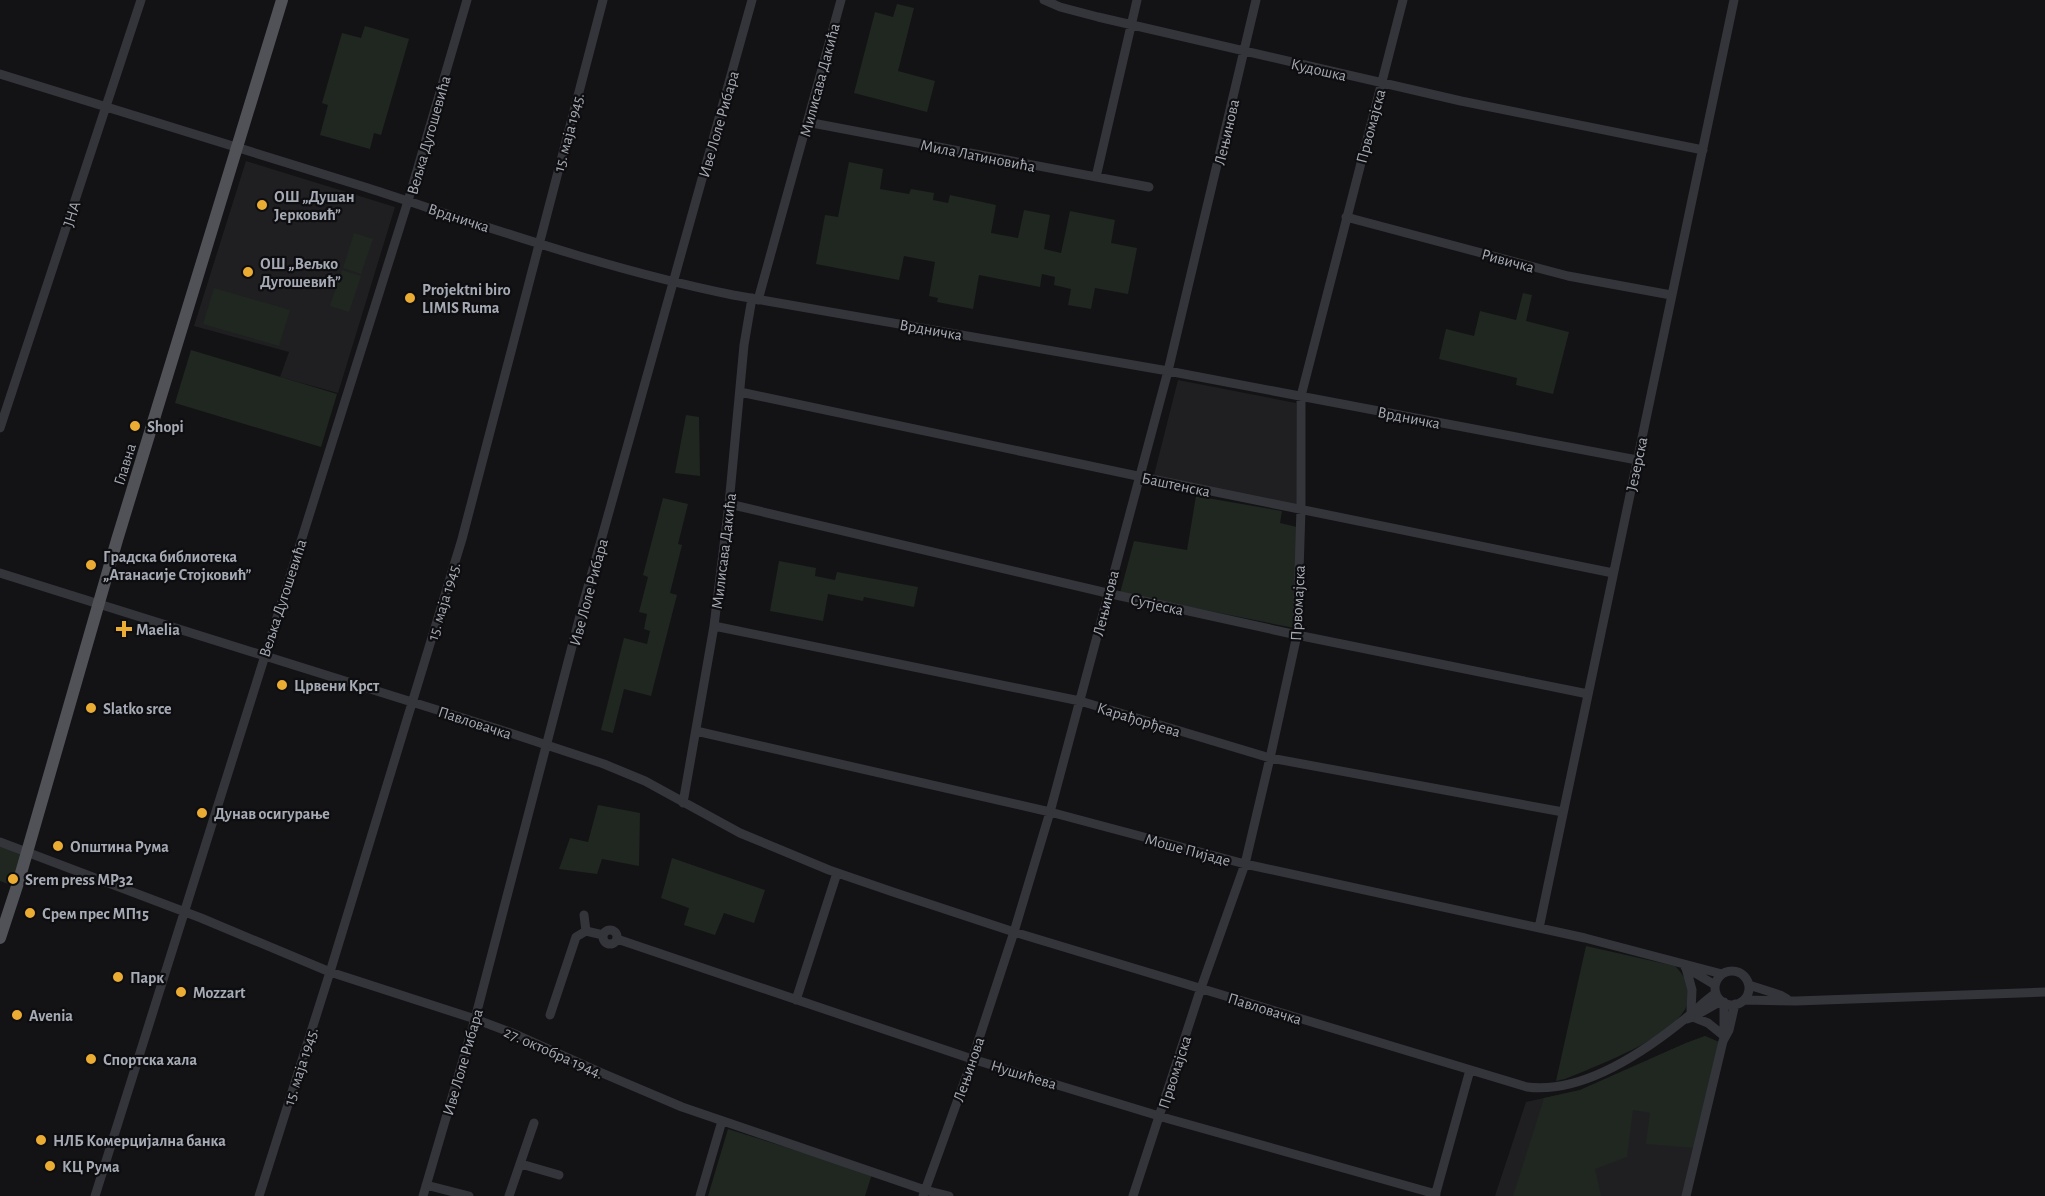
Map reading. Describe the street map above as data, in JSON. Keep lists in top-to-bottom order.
{
  "streets": {
    "main road": ["Главна"],
    "street": [
      "Кудошка",
      "Милисава Дакића",
      "Иве Лоле Рибара",
      "Првомајска",
      "15. маја 1945.",
      "Лењинова",
      "Вељка Дугошевића",
      "Мила Латиновића",
      "ЈНА",
      "Врдничка",
      "Ривичка",
      "Језерска",
      "Баштенска",
      "Сутјеска",
      "Карађорђева",
      "Павловачка",
      "Моше Пијаде",
      "27. октобра 1944.",
      "Нушићева"
    ]
  },
  "crossings": [
    ["Кудошка", "Првомајска"],
    ["Кудошка", "Лењинова"],
    ["Кудошка", "Језерска"],
    ["Милисава Дакића", "Мила Латиновића"],
    ["Милисава Дакића", "Врдничка"],
    ["Милисава Дакића", "Баштенска"],
    ["Милисава Дакића", "Сутјеска"],
    ["Милисава Дакића", "Карађорђева"],
    ["Милисава Дакића", "Павловачка"],
    ["Милисава Дакића", "Моше Пијаде"],
    ["Иве Лоле Рибара", "Врдничка"],
    ["Иве Лоле Рибара", "Павловачка"],
    ["Иве Лоле Рибара", "27. октобра 1944."],
    ["Првомајска", "Врдничка"],
    ["Првомајска", "Ривичка"],
    ["Првомајска", "Баштенска"],
    ["Првомајска", "Сутјеска"],
    ["Првомајска", "Карађорђева"],
    ["Првомајска", "Павловачка"],
    ["Првомајска", "Моше Пијаде"],
    ["Првомајска", "Нушићева"],
    ["15. маја 1945.", "Врдничка"],
    ["15. маја 1945.", "Павловачка"],
    ["15. маја 1945.", "27. октобра 1944."],
    ["Лењинова", "Врдничка"],
    ["Лењинова", "Баштенска"],
    ["Лењинова", "Сутјеска"],
    ["Лењинова", "Карађорђева"],
    ["Лењинова", "Павловачка"],
    ["Лењинова", "Моше Пијаде"],
    ["Лењинова", "27. октобра 1944."],
    ["Лењинова", "Нушићева"],
    ["Вељка Дугошевића", "Врдничка"],
    ["Вељка Дугошевића", "Павловачка"],
    ["Вељка Дугошевића", "27. октобра 1944."],
    ["ЈНА", "Врдничка"],
    ["Врдничка", "Главна"],
    ["Врдничка", "Језерска"],
    ["Ривичка", "Језерска"],
    ["Главна", "Павловачка"],
    ["Главна", "27. октобра 1944."],
    ["Језерска", "Баштенска"],
    ["Језерска", "Сутјеска"],
    ["Језерска", "Карађорђева"],
    ["Језерска", "Моше Пијаде"],
    ["Павловачка", "Моше Пијаде"]
  ],
  "places": {
    "other": [
      "ОШ „Душан Јерковић”",
      "ОШ „Вељко Дугошевић”",
      "Projektni biro LIMIS Ruma",
      "Shopi",
      "Градска библиотека „Атанасије Стојковић”",
      "Црвени Крст",
      "Slatko srce",
      "Дунав осигурање",
      "Општина Рума",
      "Srem press MP32",
      "Срем прес МП15",
      "Парк",
      "Mozzart",
      "Avenia",
      "Спортска хала",
      "НЛБ Комерцијална банка",
      "КЦ Рума"
    ],
    "health": ["Maelia"]
  }
}
